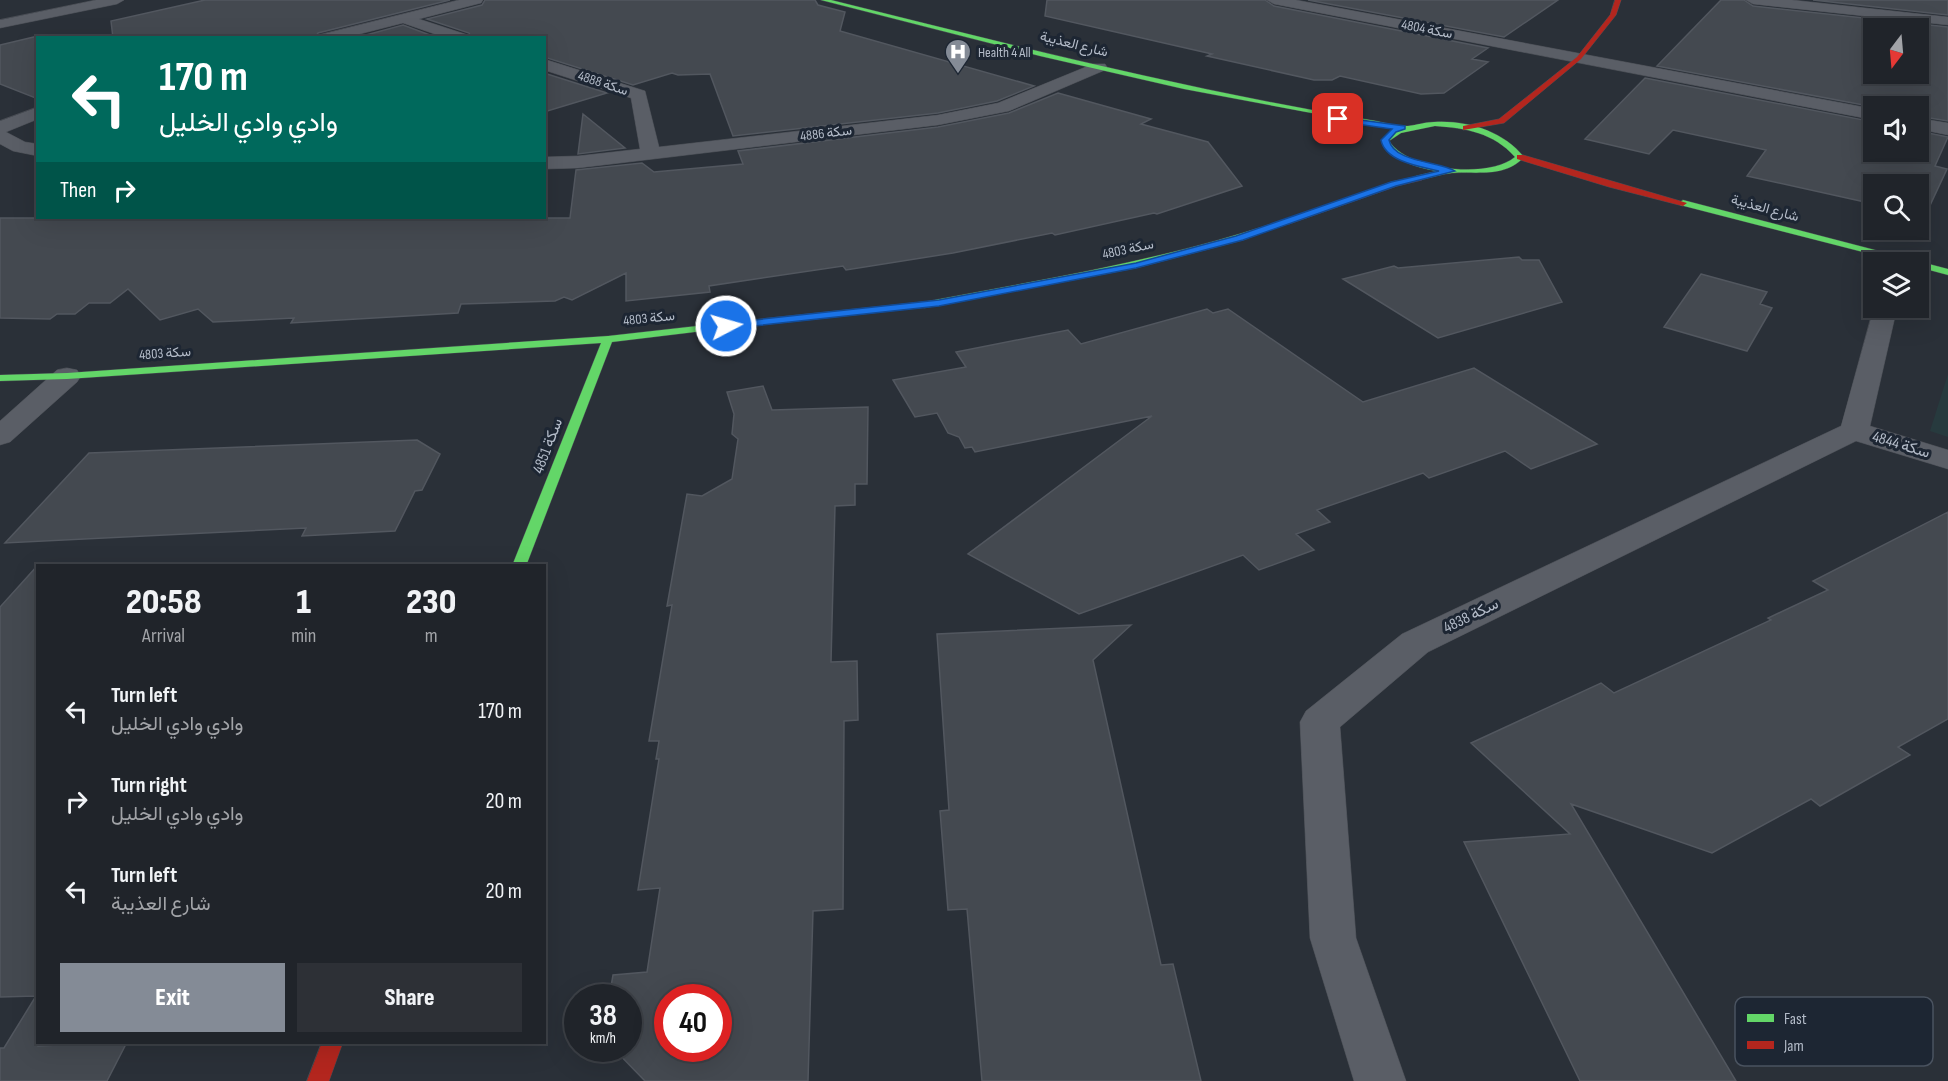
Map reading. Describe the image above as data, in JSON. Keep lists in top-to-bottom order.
{
  "streets": {
    "street": [
      "سكة 4804",
      "شارع العذيبة",
      "سكة 4888",
      "سكة 4886",
      "سكة 4803",
      "سكة 4844",
      "سكة 4851",
      "سكة 4838"
    ]
  },
  "crossings": [
    ["شارع العذيبة", "سكة 4886"],
    ["شارع العذيبة", "سكة 4803"],
    ["سكة 4888", "سكة 4886"],
    ["سكة 4803", "سكة 4851"],
    ["سكة 4844", "سكة 4838"]
  ],
  "places": {
    "hospital": ["Health 4 All"]
  },
  "legend": ["Fast", "Jam"],
  "north": "bottom",
  "page": {
    "turn": ["170 m", "وادي وادي الخليل"],
    "then": "Then",
    "eta": [
      "20:58",
      "Arrival",
      "1",
      "min",
      "230",
      "m"
    ],
    "list": [
      {
        "name": "Turn left",
        "note": "وادي وادي الخليل",
        "value": "170 m"
      },
      {
        "name": "Turn right",
        "note": "وادي وادي الخليل",
        "value": "20 m"
      },
      {
        "name": "Turn left",
        "note": "شارع العذيبة",
        "value": "20 m"
      }
    ],
    "buttons": ["Exit", "Share"],
    "speed": "38 km/h",
    "limit": "40"
  }
}
